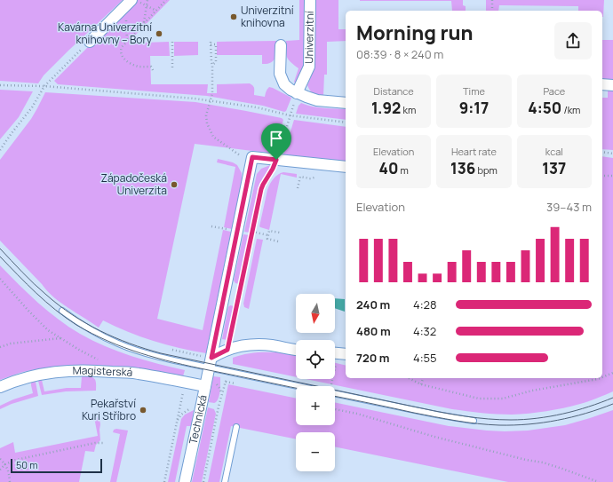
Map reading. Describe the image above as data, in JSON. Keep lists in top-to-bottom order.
{
  "streets": {
    "street": ["Univerzitní", "Magisterská", "Technická"]
  },
  "crossings": [
    ["Magisterská", "Technická"]
  ],
  "places": [
    "Univerzitní knihovna",
    "Kavárna Univerzitní knihovny – Bory",
    "Západočeská Univerzita",
    "Pekařství Kuri Stříbro"
  ],
  "scale_bar": "50 m",
  "north": "bottom",
  "page": {
    "heading": ["Morning run", "08:39 · 8 × 240 m"],
    "stats": [
      ["Distance", "1.92 km"],
      ["Time", "9:17"],
      ["Pace", "4:50 /km"],
      ["Elevation", "40 m"],
      ["Heart rate", "136 bpm"],
      ["kcal", "137"]
    ],
    "chart": ["Elevation", "39–43 m"],
    "list": [
      {
        "name": "240 m",
        "note": "4:28"
      },
      {
        "name": "480 m",
        "note": "4:32"
      },
      {
        "name": "720 m",
        "note": "4:55"
      }
    ],
    "map_buttons": ["+", "−"],
    "scale": "50 m"
  }
}
